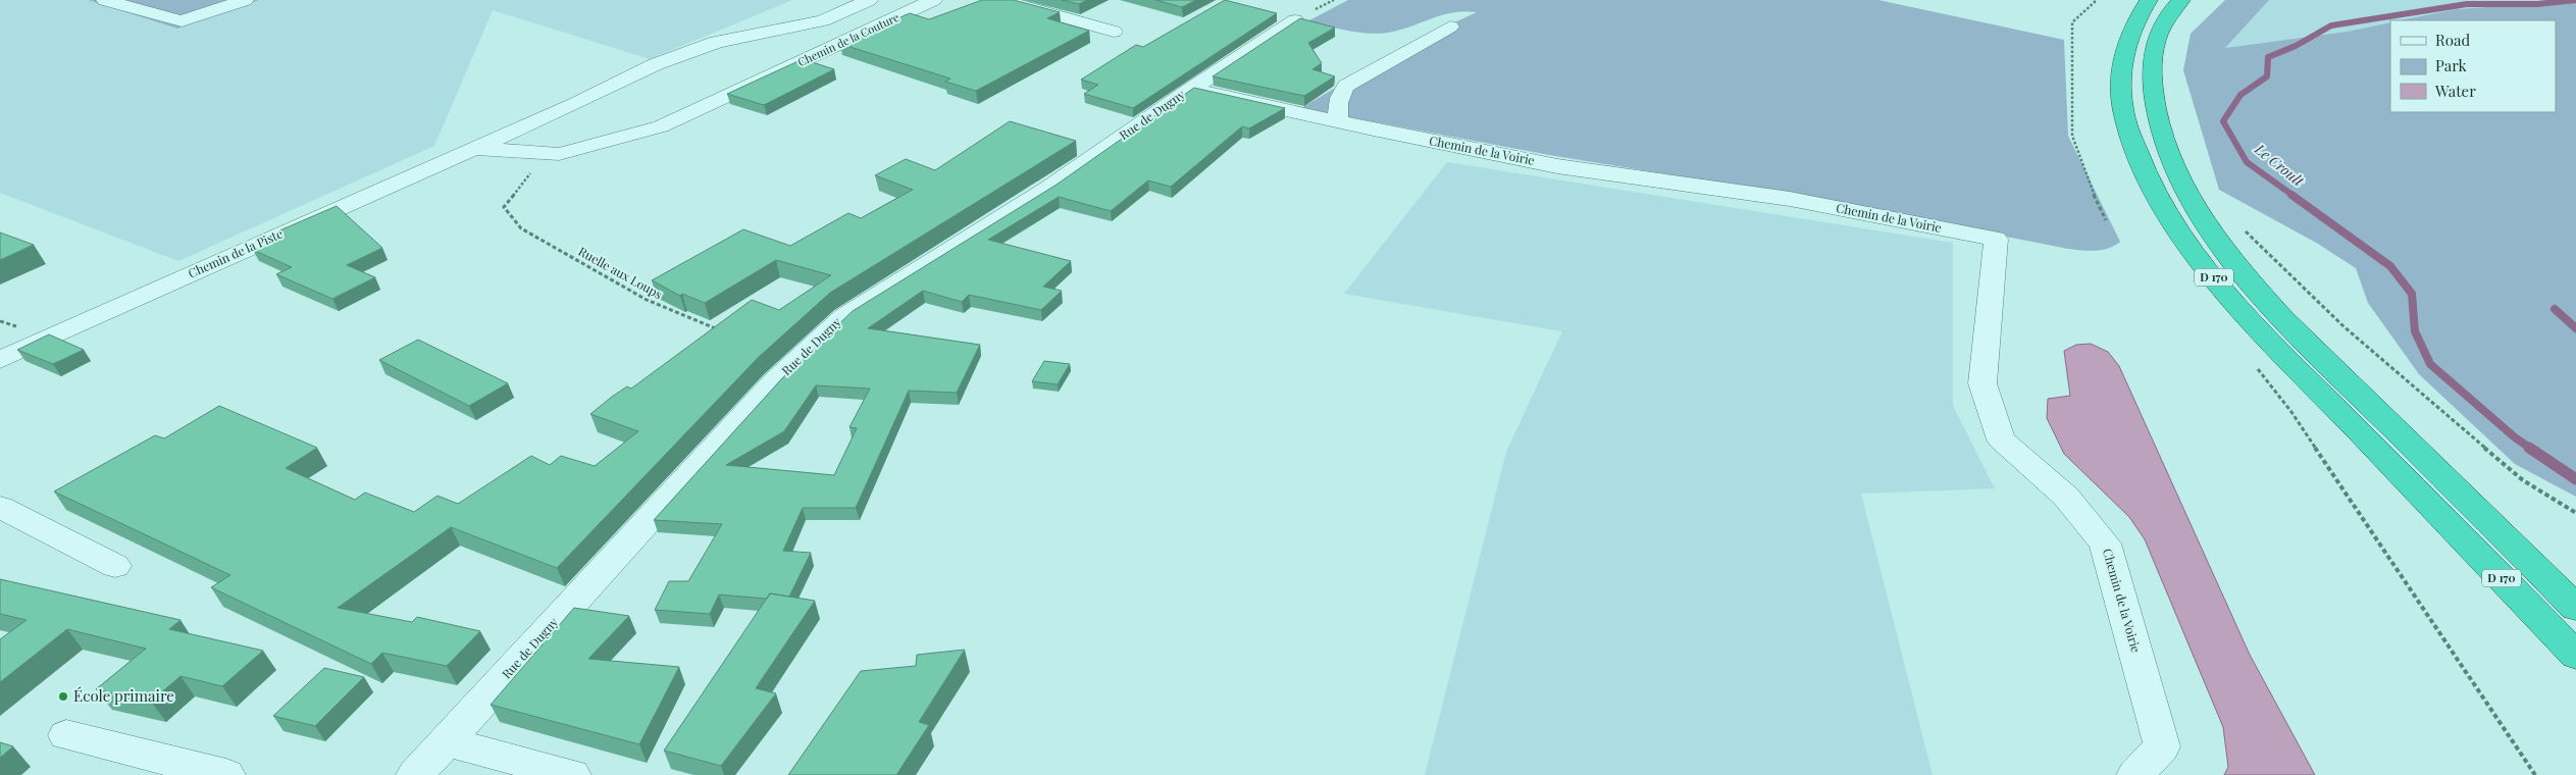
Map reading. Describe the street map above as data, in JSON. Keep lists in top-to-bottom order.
{
  "streets": {
    "highway": ["D 170"],
    "street": [
      "Chemin de la Couture",
      "Rue de Dugny",
      "Chemin de la Voirie",
      "Chemin de la Piste"
    ],
    "path": ["Ruelle aux Loups"]
  },
  "crossings": [
    ["Chemin de la Couture", "Chemin de la Piste"],
    ["Chemin de la Couture", "Ruelle aux Loups"],
    ["Rue de Dugny", "Chemin de la Voirie"]
  ],
  "water": ["Le Croult"],
  "places": ["École primaire"],
  "legend": ["Road", "Park", "Water"]
}
